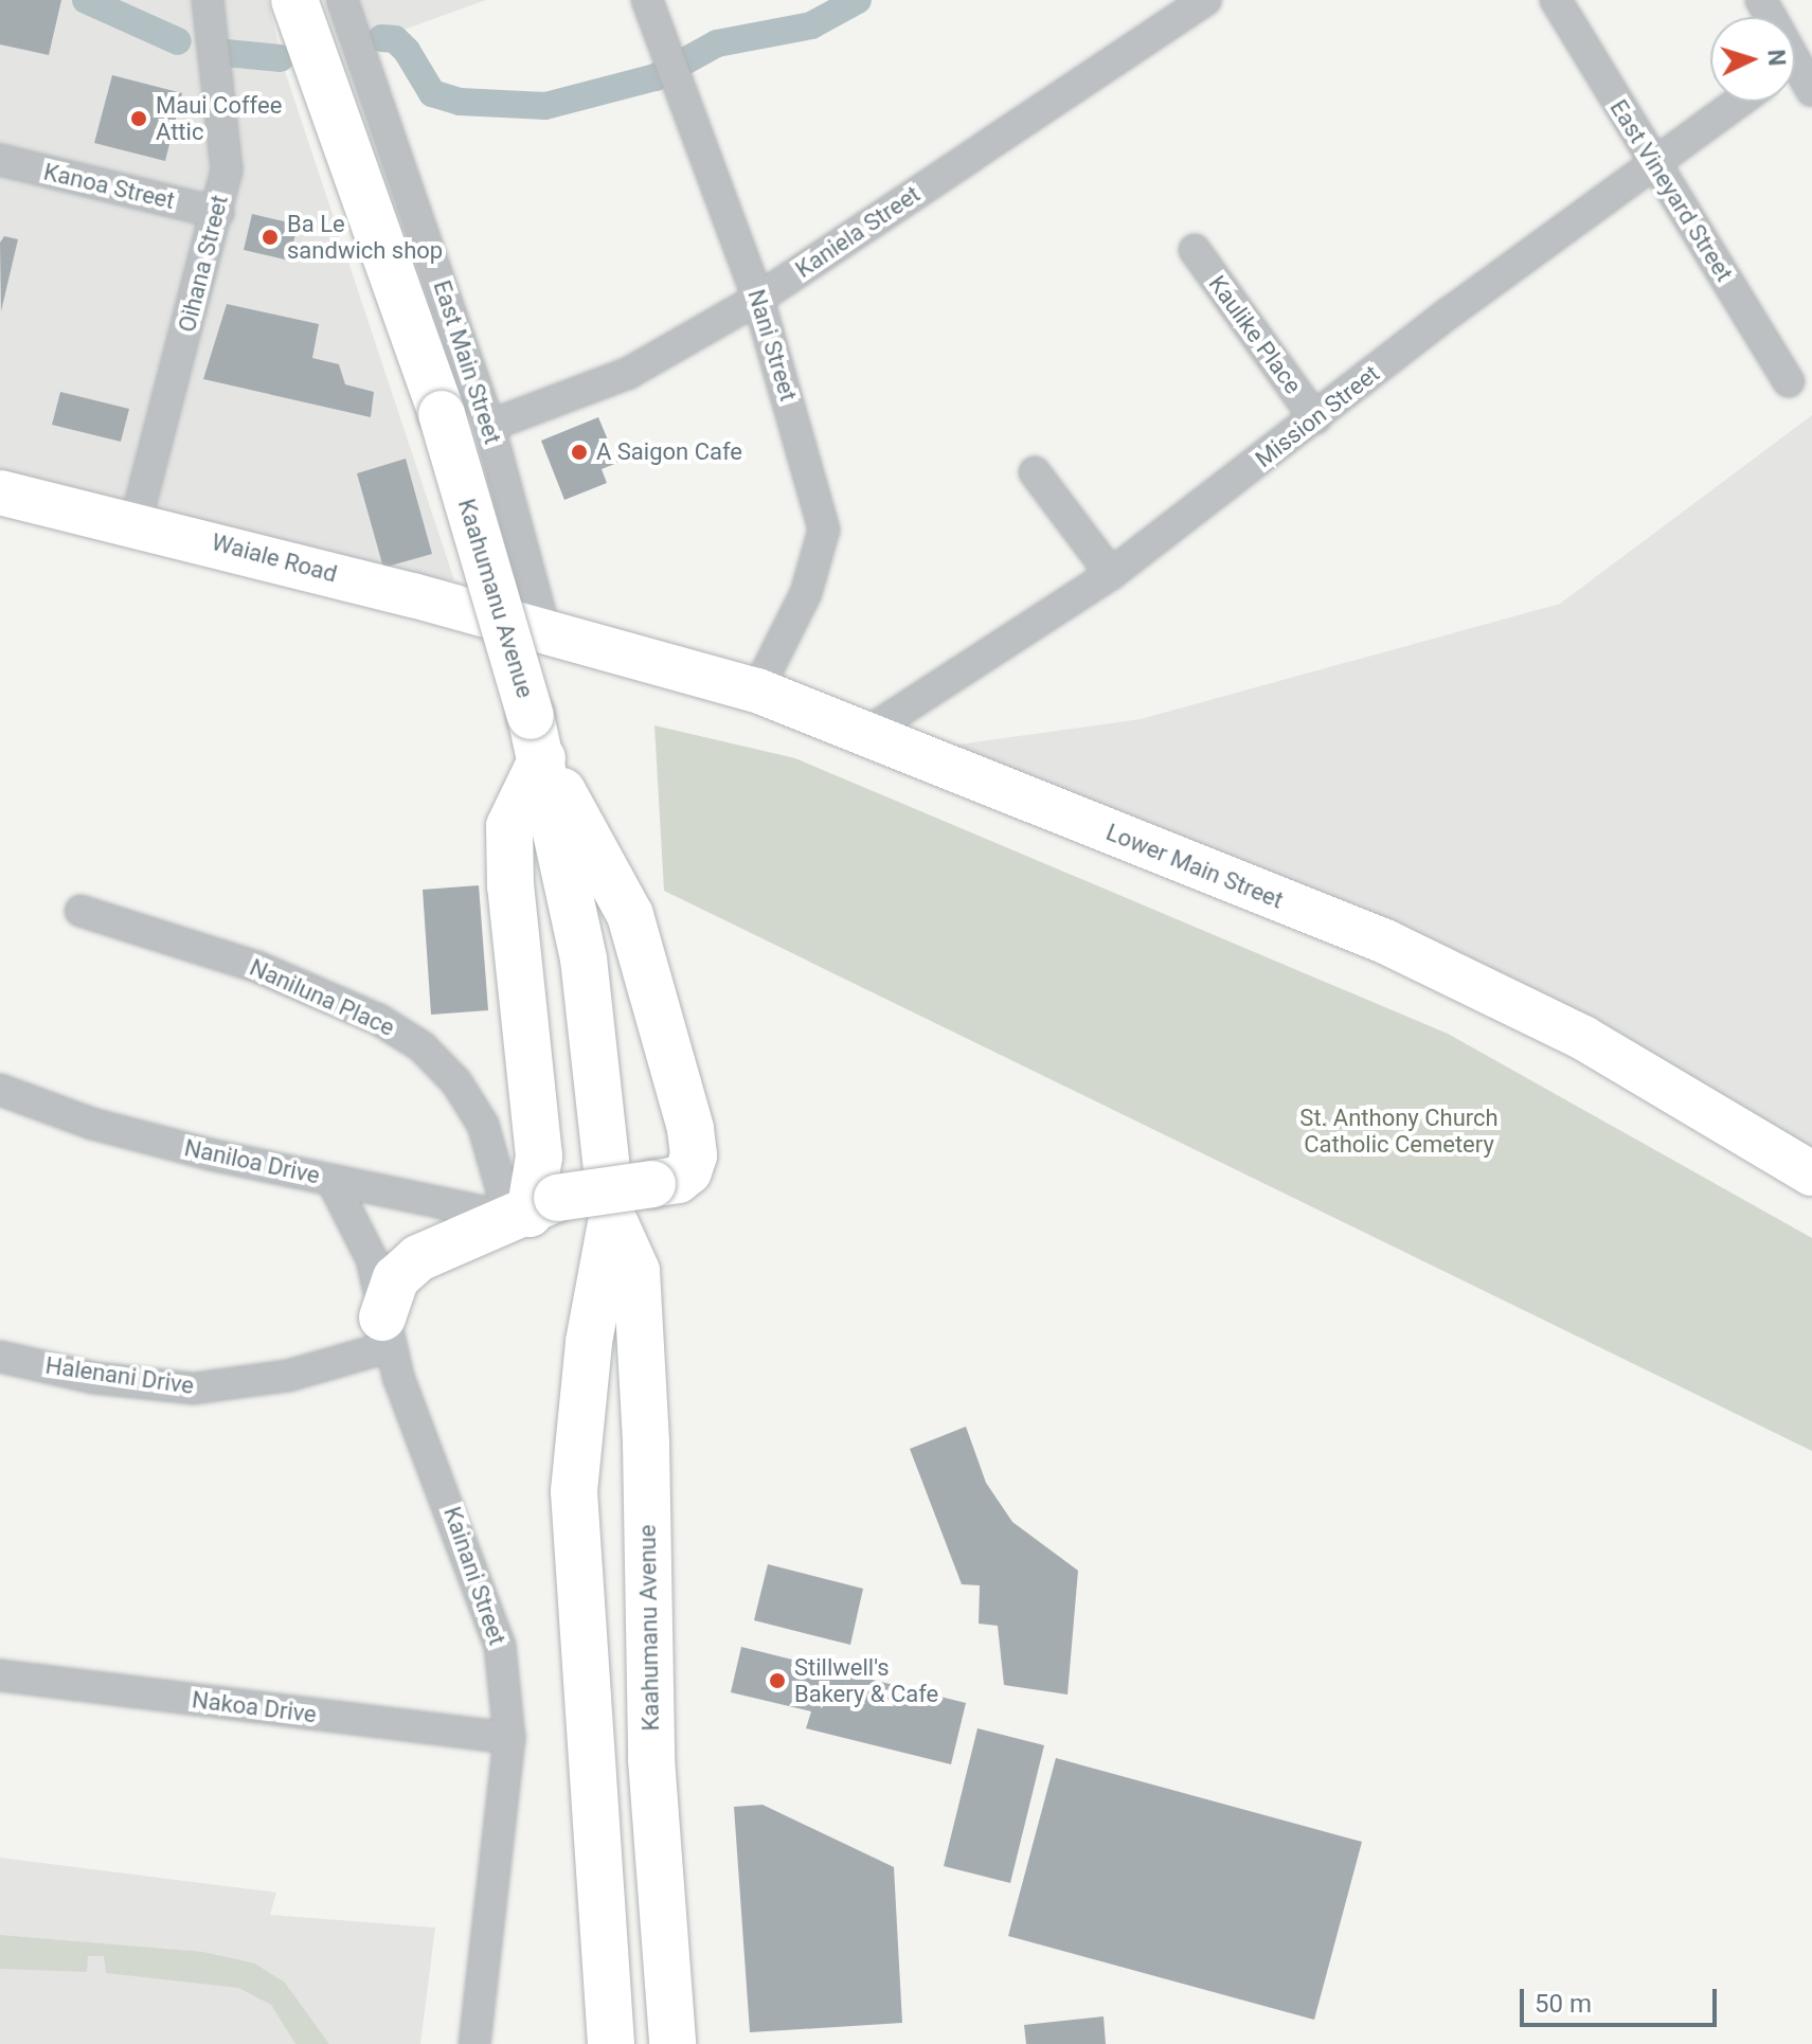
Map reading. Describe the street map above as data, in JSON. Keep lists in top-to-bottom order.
{
  "streets": {
    "main road": ["Kaahumanu Avenue"],
    "street": [
      "Kanoa Street",
      "East Vineyard Street",
      "Kaniela Street",
      "Oihana Street",
      "Kaulike Place",
      "Nani Street",
      "East Main Street",
      "Mission Street",
      "Waiale Road",
      "Lower Main Street",
      "Naniluna Place",
      "Naniloa Drive",
      "Halenani Drive",
      "Kainani Street",
      "Nakoa Drive"
    ]
  },
  "crossings": [
    ["Kanoa Street", "Oihana Street"],
    ["East Vineyard Street", "Mission Street"],
    ["Kaniela Street", "Nani Street"],
    ["Kaniela Street", "East Main Street"],
    ["Oihana Street", "Waiale Road"],
    ["Kaulike Place", "Mission Street"],
    ["Nani Street", "Lower Main Street"],
    ["East Main Street", "Waiale Road"],
    ["East Main Street", "Lower Main Street"],
    ["Mission Street", "Lower Main Street"],
    ["Waiale Road", "Lower Main Street"],
    ["Naniluna Place", "Naniloa Drive"],
    ["Naniloa Drive", "Kainani Street"],
    ["Halenani Drive", "Kainani Street"],
    ["Kainani Street", "Nakoa Drive"]
  ],
  "parks": ["St. Anthony Church Catholic Cemetery"],
  "places": [
    "Maui Coffee Attic",
    "Ba Le sandwich shop",
    "A Saigon Cafe",
    "Stillwell's Bakery & Cafe"
  ],
  "scale_bar": "50 m",
  "north": "right"
}
